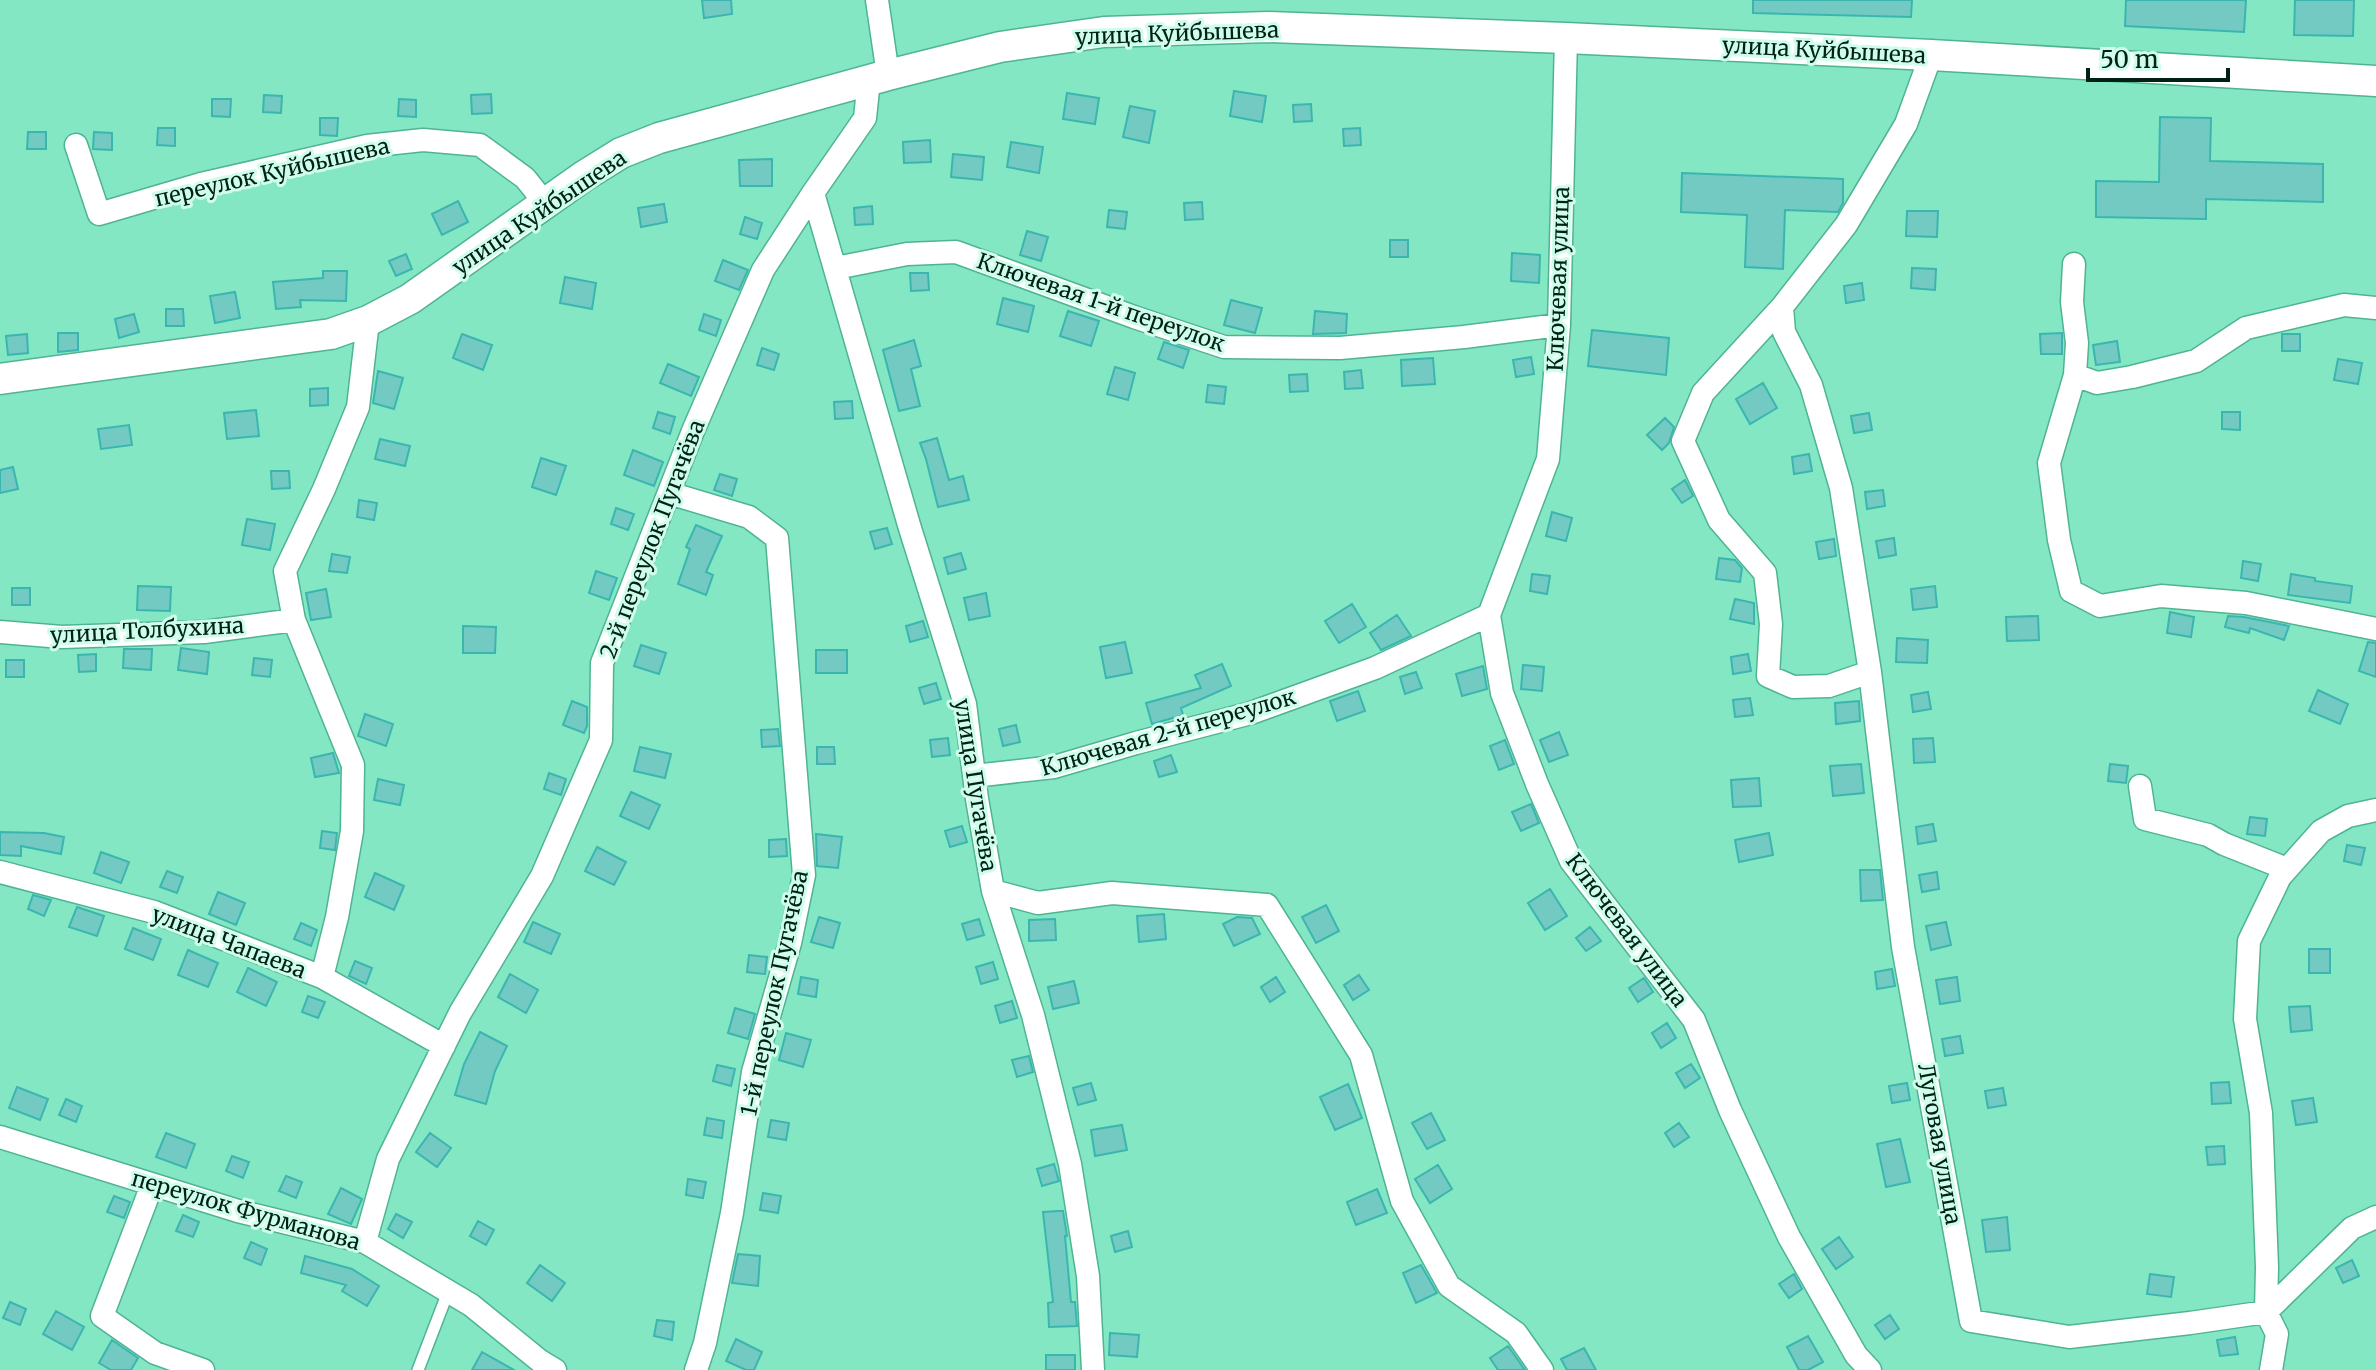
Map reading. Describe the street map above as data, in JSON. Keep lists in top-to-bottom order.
{
  "streets": {
    "main road": ["улица Куйбышева"],
    "street": [
      "переулок Куйбышева",
      "Ключевая улица",
      "Ключевая 1-й переулок",
      "2-й переулок Пугачёва",
      "улица Толбухина",
      "Ключевая 2-й переулок",
      "улица Пугачёва",
      "улица Чапаева",
      "1-й переулок Пугачёва",
      "Луговая улица",
      "переулок Фурманова"
    ]
  },
  "crossings": [
    ["улица Куйбышева", "переулок Куйбышева"],
    ["улица Куйбышева", "Ключевая улица"],
    ["Ключевая улица", "Ключевая 1-й переулок"],
    ["Ключевая улица", "Ключевая 2-й переулок"],
    ["Ключевая 1-й переулок", "улица Пугачёва"],
    ["2-й переулок Пугачёва", "улица Пугачёва"],
    ["2-й переулок Пугачёва", "улица Чапаева"],
    ["2-й переулок Пугачёва", "1-й переулок Пугачёва"],
    ["2-й переулок Пугачёва", "переулок Фурманова"],
    ["Ключевая 2-й переулок", "улица Пугачёва"]
  ],
  "scale_bar": "50 m"
}
